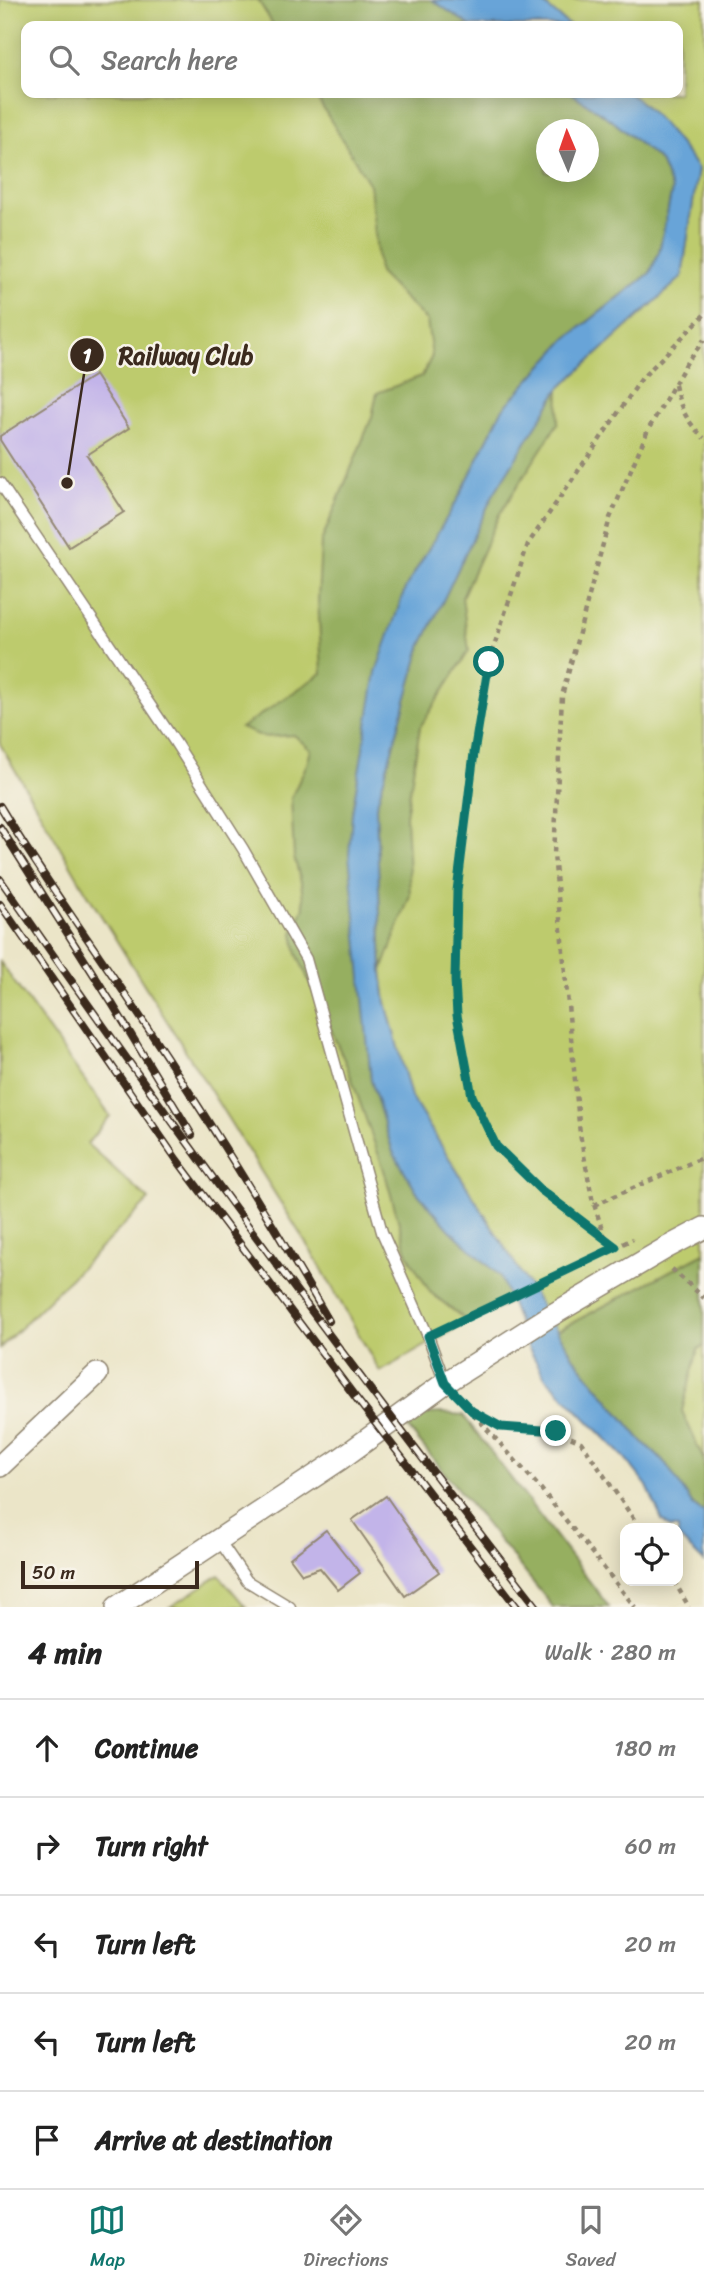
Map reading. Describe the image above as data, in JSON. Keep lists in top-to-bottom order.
{
  "places": ["Railway Club"],
  "scale_bar": "50 m",
  "north": "top",
  "page": {
    "search": "Search here",
    "scale": "50 m",
    "heading": ["4 min", "Walk · 280 m"],
    "list": [
      ["Continue", "180 m"],
      ["Turn right", "60 m"],
      ["Turn left", "20 m"],
      ["Turn left", "20 m"],
      "Arrive at destination"
    ],
    "nav": ["Map", "Directions", "Saved"]
  }
}
